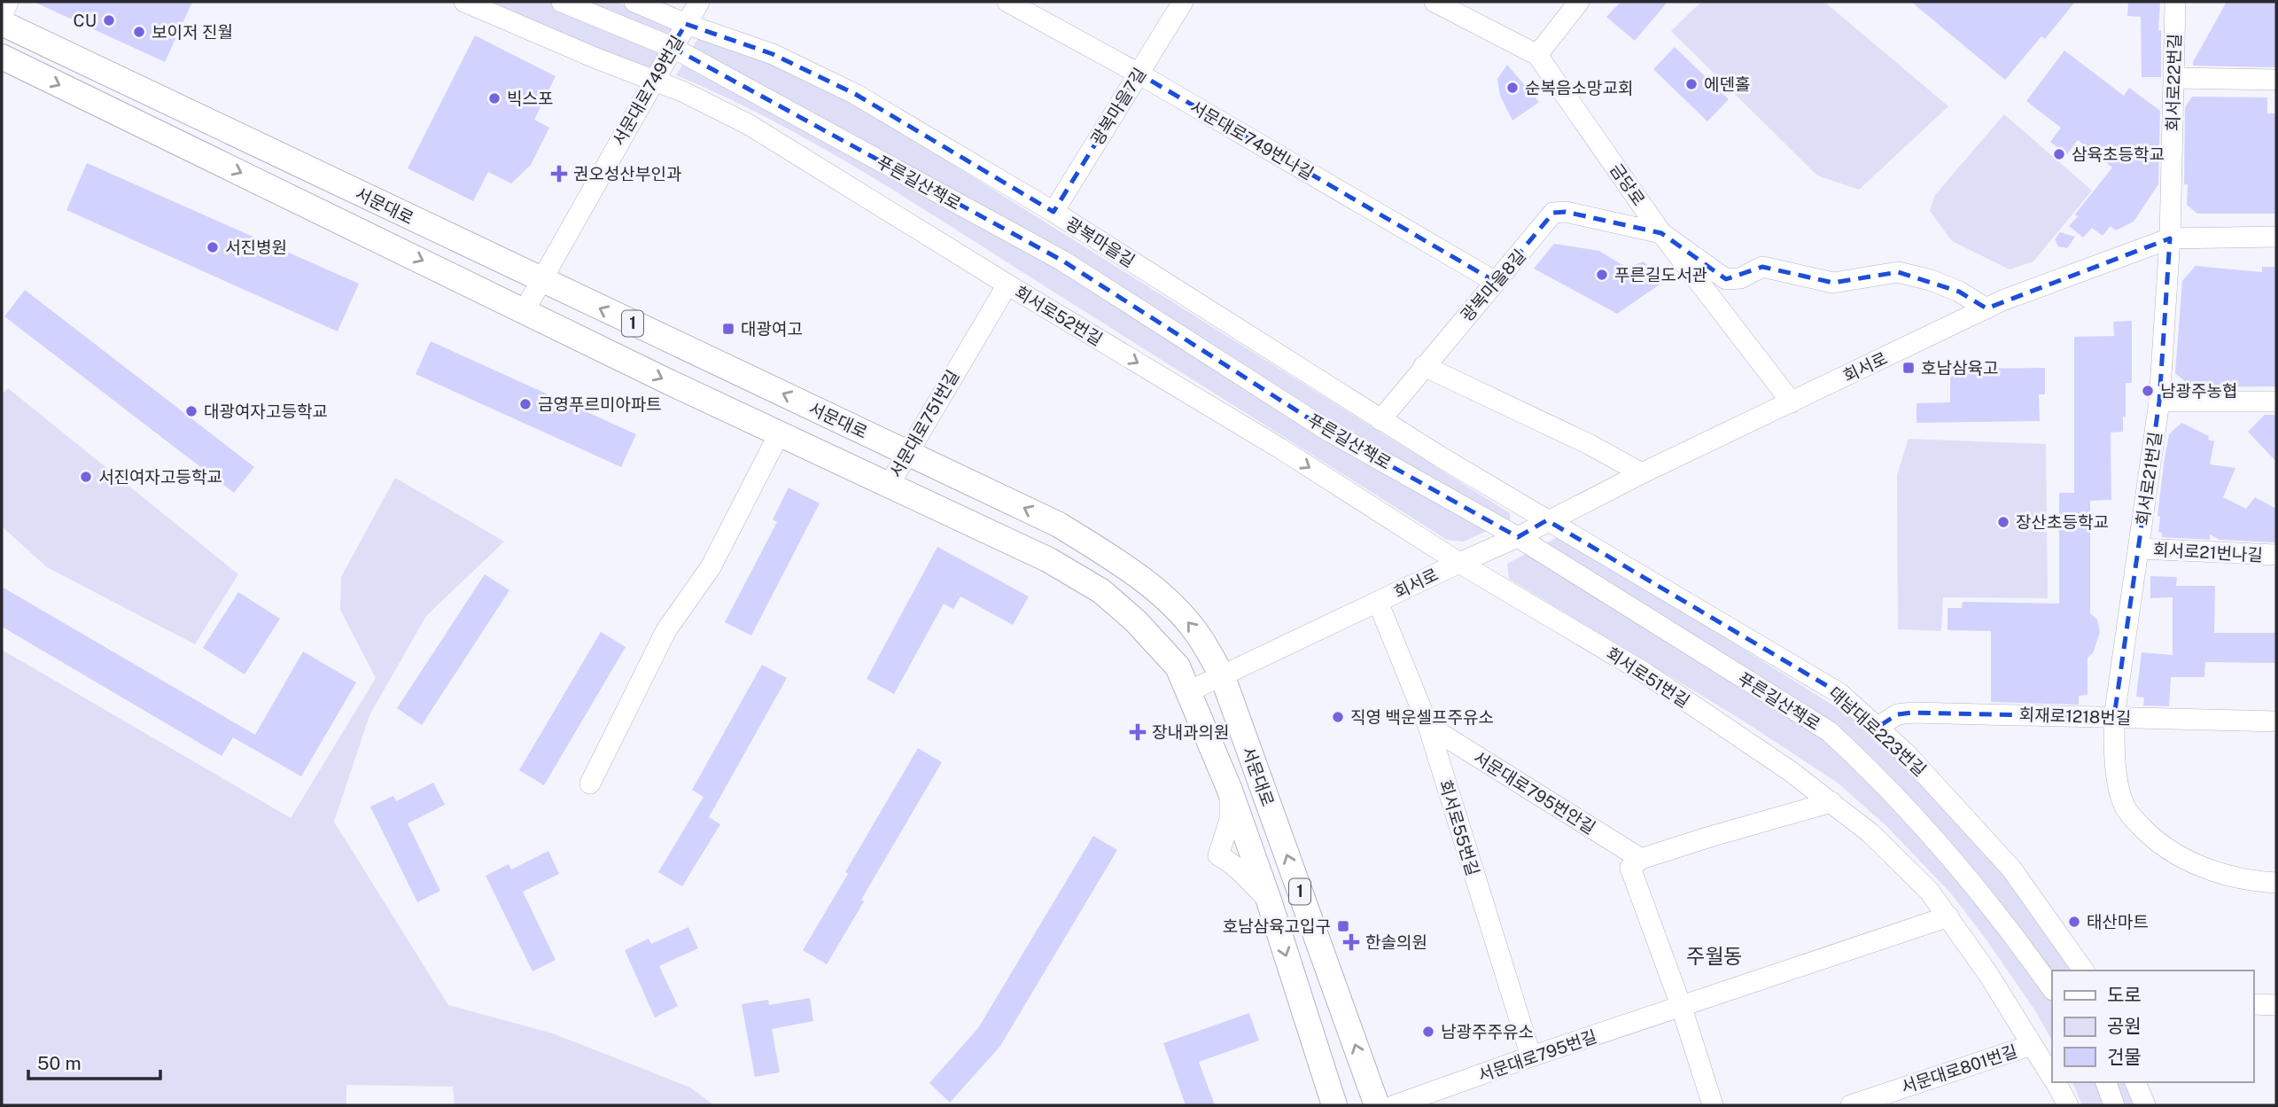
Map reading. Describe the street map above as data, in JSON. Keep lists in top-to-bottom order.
{
  "streets": {
    "main road": ["서문대로", "1"],
    "street": [
      "회서로22번길",
      "서문대로749번길",
      "광복마을7길",
      "서문대로749번나길",
      "푸른길산책로",
      "금당로",
      "광복마을길",
      "광복마을8길",
      "회서로52번길",
      "회서로",
      "서문대로751번길",
      "회서로21번길",
      "회서로21번나길",
      "회서로51번길",
      "회재로1218번길",
      "대남대로223번길",
      "서문대로795번안길",
      "회서로55번길",
      "서문대로795번길",
      "서문대로801번길"
    ]
  },
  "crossings": [
    ["회서로22번길", "회서로"],
    ["회서로22번길", "회서로21번길"],
    ["서문대로749번길", "푸른길산책로"],
    ["서문대로749번길", "서문대로"],
    ["서문대로749번길", "광복마을길"],
    ["서문대로749번길", "회서로52번길"],
    ["광복마을7길", "서문대로749번나길"],
    ["광복마을7길", "광복마을길"],
    ["서문대로749번나길", "광복마을8길"],
    ["푸른길산책로", "회서로"],
    ["금당로", "광복마을8길"],
    ["금당로", "회서로"],
    ["서문대로", "회서로"],
    ["서문대로", "서문대로751번길"],
    ["광복마을길", "광복마을8길"],
    ["광복마을길", "회서로"],
    ["광복마을길", "대남대로223번길"],
    ["회서로52번길", "회서로"],
    ["회서로52번길", "서문대로751번길"],
    ["회서로52번길", "회서로51번길"],
    ["회서로", "회서로21번길"],
    ["회서로", "회서로51번길"],
    ["회서로", "대남대로223번길"],
    ["회서로", "회서로55번길"],
    ["회서로21번길", "회서로21번나길"],
    ["회서로21번길", "회재로1218번길"],
    ["회서로51번길", "서문대로795번길"],
    ["회서로51번길", "서문대로801번길"],
    ["회재로1218번길", "대남대로223번길"],
    ["서문대로795번안길", "회서로55번길"],
    ["회서로55번길", "서문대로795번길"]
  ],
  "one_way": ["회서로52번길"],
  "districts": ["주월동"],
  "places": {
    "other": [
      "CU",
      "보이저 진월",
      "에덴홀",
      "순복음소망교회",
      "빅스포",
      "삼육초등학교",
      "서진병원",
      "푸른길도서관",
      "남광주농협",
      "금영푸르미아파트",
      "대광여자고등학교",
      "서진여자고등학교",
      "장산초등학교",
      "직영 백운셀프주유소",
      "태산마트",
      "남광주주유소"
    ],
    "health": ["권오성산부인과", "장내과의원", "한솔의원"],
    "transit": ["대광여고", "호남삼육고", "호남삼육고입구"]
  },
  "legend": ["도로", "공원", "건물"],
  "scale_bar": "50 m"
}
